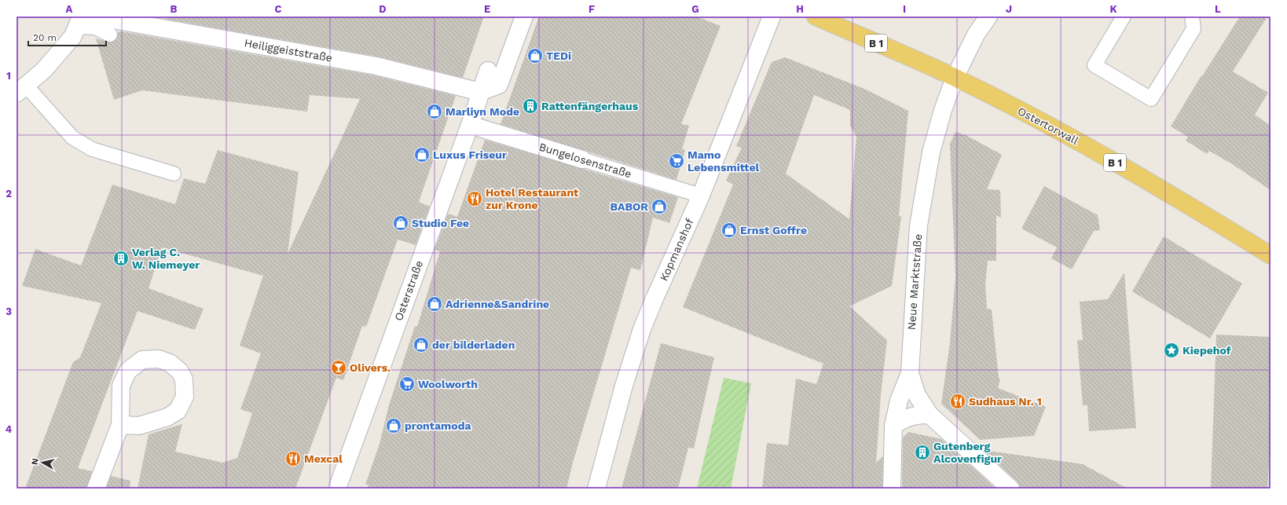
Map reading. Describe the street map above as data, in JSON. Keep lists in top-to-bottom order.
{
  "streets": {
    "main road": ["B 1", "Ostertorwall"],
    "street": [
      "Heiliggeiststraße",
      "Bungelosenstraße",
      "Kopmanshof",
      "Neue Marktstraße",
      "Osterstraße"
    ]
  },
  "crossings": [
    ["Heiliggeiststraße", "Osterstraße"],
    ["Ostertorwall", "Neue Marktstraße"],
    ["Bungelosenstraße", "Kopmanshof"],
    ["Bungelosenstraße", "Osterstraße"]
  ],
  "places": {
    "shop": [
      "TEDi",
      "Marliyn Mode",
      "Luxus Friseur",
      "BABOR",
      "Studio Fee",
      "Ernst Goffre",
      "Adrienne&Sandrine",
      "der bilderladen",
      "prontamoda"
    ],
    "building": ["Rattenfängerhaus", "Verlag C. W. Niemeyer", "Gutenberg Alcovenfigur"],
    "supermarket": ["Mamo Lebensmittel", "Woolworth"],
    "restaurant": ["Hotel Restaurant zur Krone", "Sudhaus Nr. 1", "Mexcal"],
    "place": ["Kiepehof"],
    "bar": ["Olivers."]
  },
  "scale_bar": "20 m",
  "north": "left",
  "grid": {
    "columns": [
      "A",
      "B",
      "C",
      "D",
      "E",
      "F",
      "G",
      "H",
      "I",
      "J",
      "K",
      "L"
    ],
    "rows": [
      "1",
      "2",
      "3",
      "4"
    ]
  }
}
